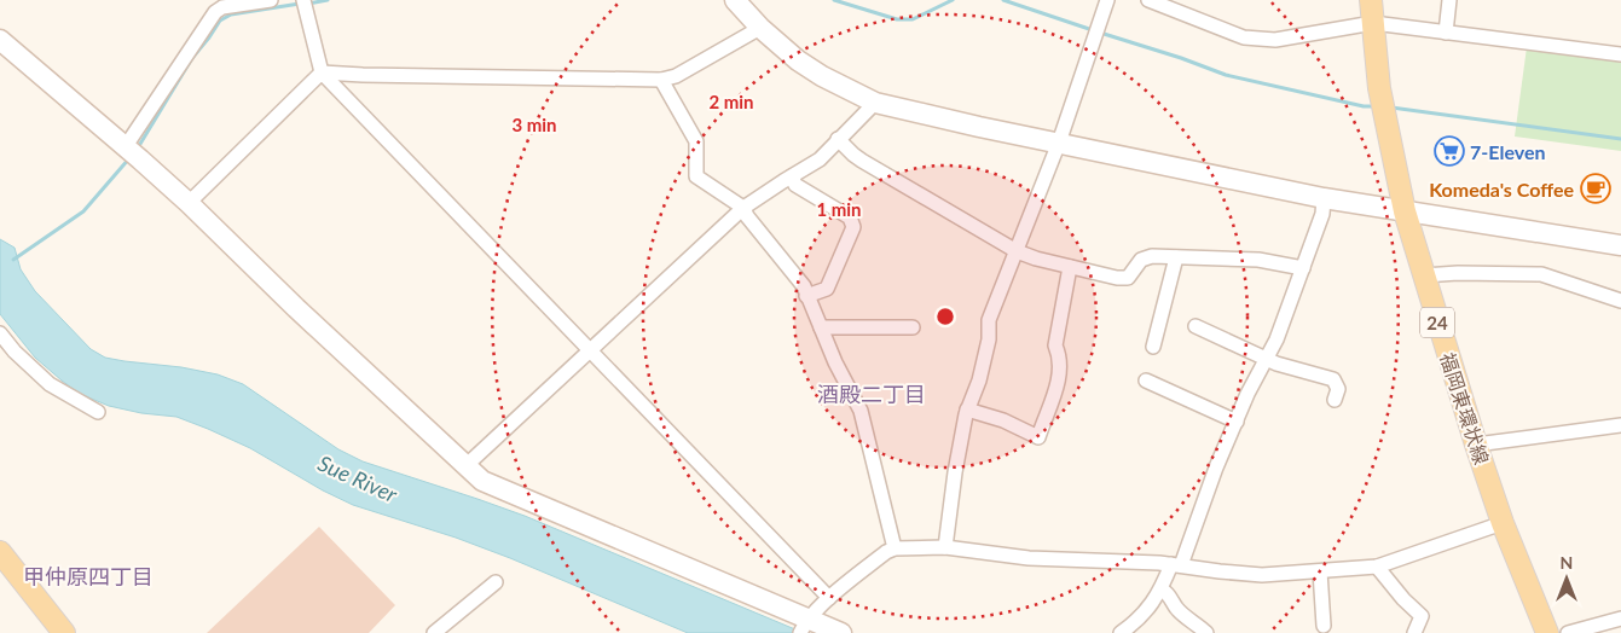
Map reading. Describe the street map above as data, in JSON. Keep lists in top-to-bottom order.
{
  "streets": {
    "main road": ["24", "福岡東環状線"]
  },
  "districts": ["酒殿二丁目", "甲仲原四丁目"],
  "water": ["Sue River"],
  "places": {
    "supermarket": ["7-Eleven"],
    "cafe": ["Komeda's Coffee"]
  },
  "north": "top",
  "rings": ["2 min", "3 min", "1 min"]
}
